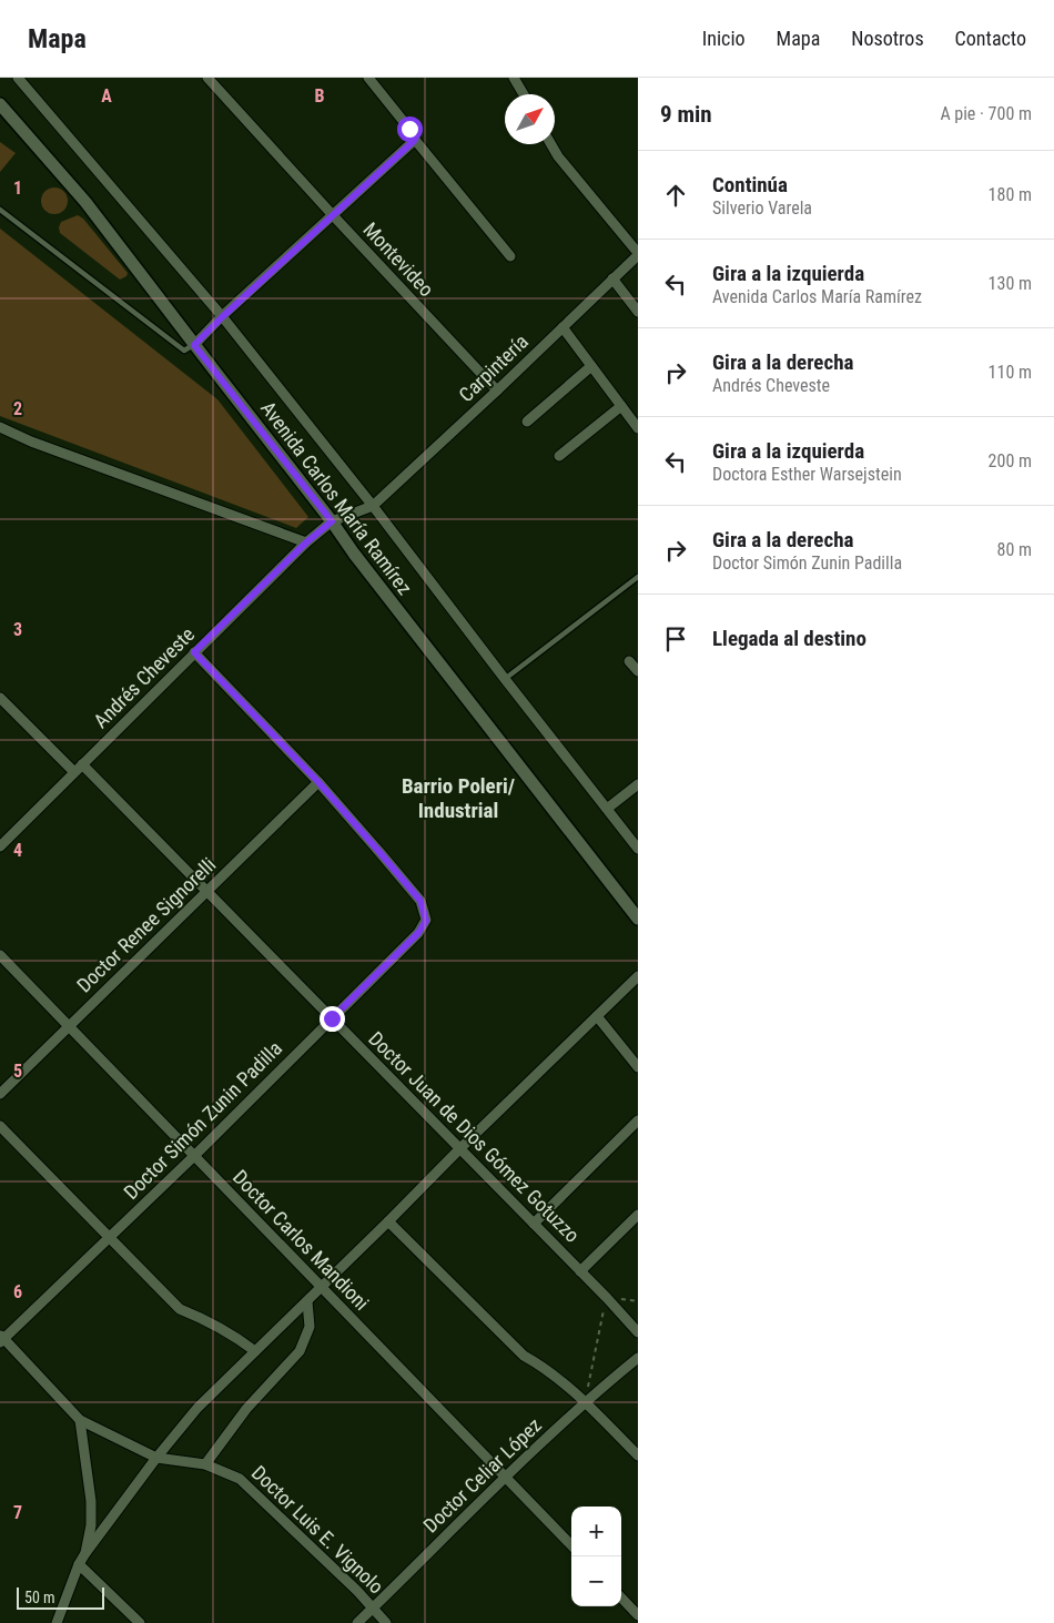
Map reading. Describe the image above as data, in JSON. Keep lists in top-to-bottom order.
{
  "streets": {
    "street": [
      "Montevideo",
      "Carpintería",
      "Avenida Carlos María Ramírez",
      "Andrés Cheveste",
      "Doctor Renee Signorelli",
      "Doctor Simón Zunin Padilla",
      "Doctor Juan de Dios Gómez Gotuzzo",
      "Doctor Carlos Mandioni",
      "Doctor Celiar López",
      "Doctor Luis E. Vignolo"
    ]
  },
  "crossings": [
    ["Montevideo", "Carpintería"],
    ["Carpintería", "Avenida Carlos María Ramírez"],
    ["Carpintería", "Andrés Cheveste"],
    ["Avenida Carlos María Ramírez", "Andrés Cheveste"],
    ["Andrés Cheveste", "Doctor Juan de Dios Gómez Gotuzzo"],
    ["Doctor Renee Signorelli", "Doctor Simón Zunin Padilla"],
    ["Doctor Renee Signorelli", "Doctor Juan de Dios Gómez Gotuzzo"],
    ["Doctor Renee Signorelli", "Doctor Carlos Mandioni"],
    ["Doctor Simón Zunin Padilla", "Doctor Juan de Dios Gómez Gotuzzo"],
    ["Doctor Simón Zunin Padilla", "Doctor Carlos Mandioni"],
    ["Doctor Simón Zunin Padilla", "Doctor Luis E. Vignolo"],
    ["Doctor Carlos Mandioni", "Doctor Celiar López"],
    ["Doctor Celiar López", "Doctor Luis E. Vignolo"]
  ],
  "districts": ["Barrio Poleri/ Industrial"],
  "scale_bar": "50 m",
  "north": "top right",
  "page": {
    "header": "Mapa",
    "nav": [
      "Inicio",
      "Mapa",
      "Nosotros",
      "Contacto"
    ],
    "heading": ["9 min", "A pie · 700 m"],
    "list": [
      ["Continúa", "Silverio Varela", "180 m"],
      ["Gira a la izquierda", "Avenida Carlos María Ramírez", "130 m"],
      ["Gira a la derecha", "Andrés Cheveste", "110 m"],
      ["Gira a la izquierda", "Doctora Esther Warsejstein", "200 m"],
      ["Gira a la derecha", "Doctor Simón Zunin Padilla", "80 m"],
      "Llegada al destino"
    ],
    "map_buttons": ["+", "−"],
    "scale": "50 m"
  },
  "grid": {
    "columns": ["A", "B"],
    "rows": [
      "1",
      "2",
      "3",
      "4",
      "5",
      "6",
      "7"
    ]
  }
}
